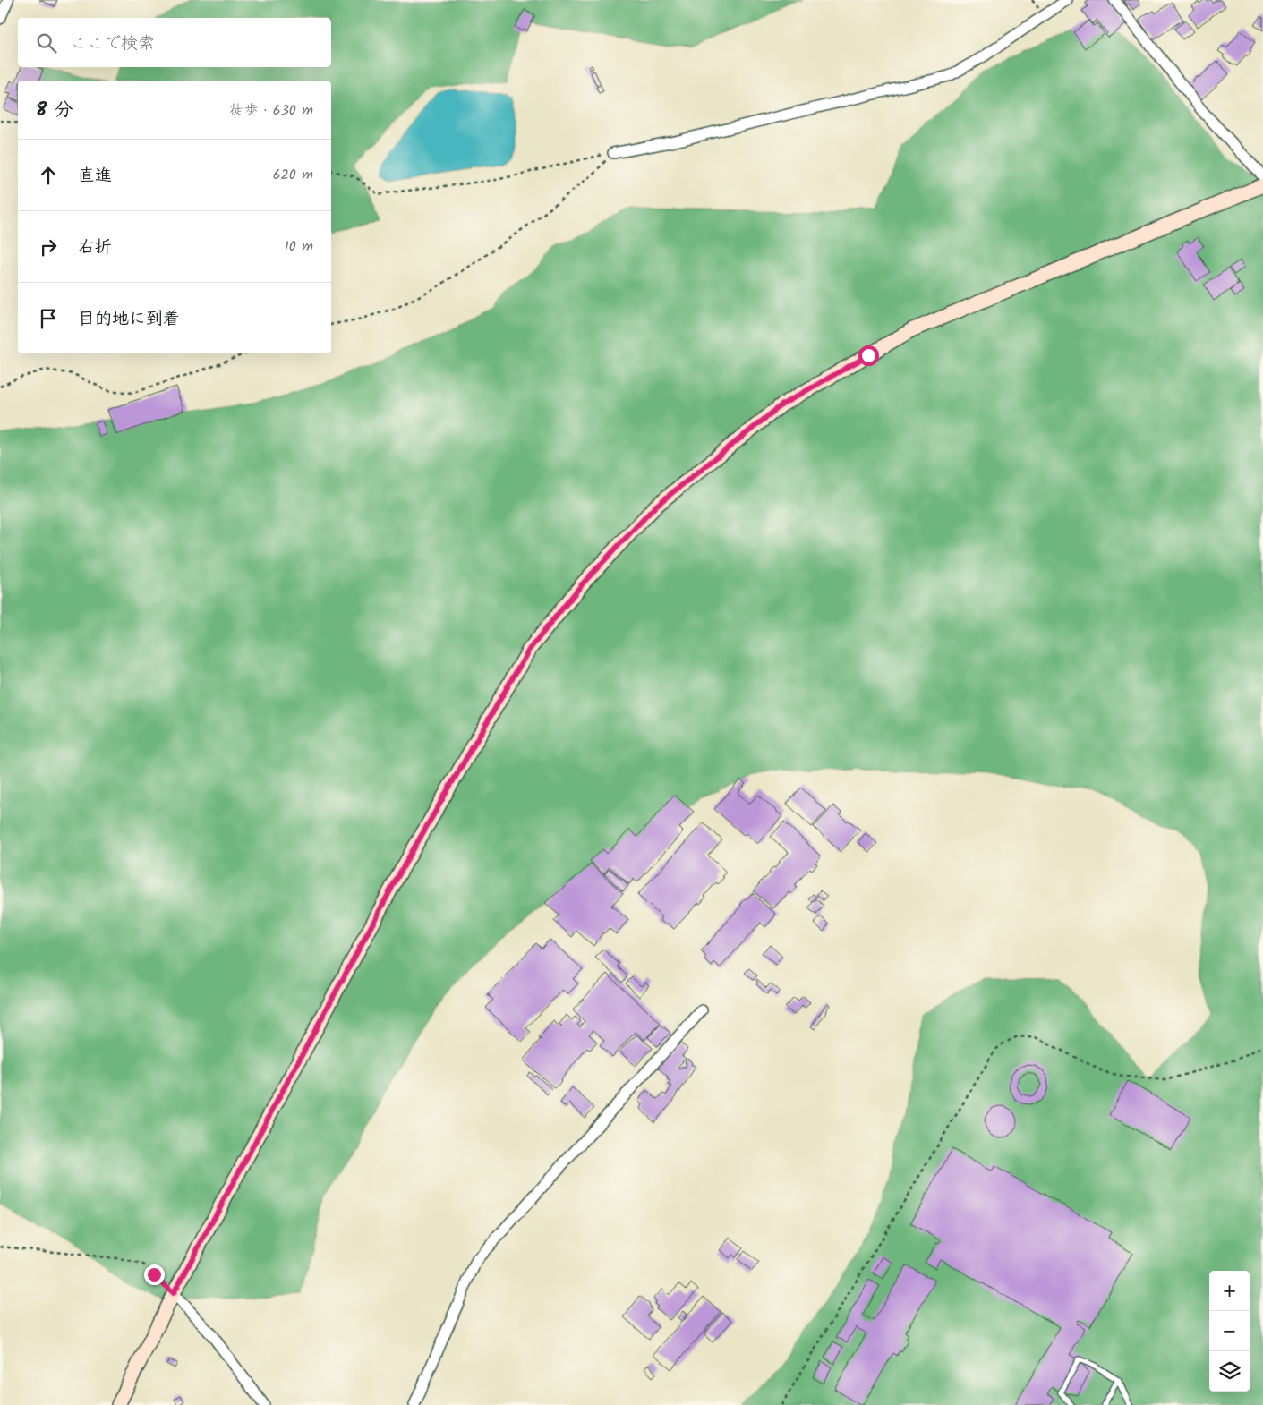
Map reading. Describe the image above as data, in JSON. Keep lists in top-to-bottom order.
{
  "page": {
    "search": "ここで検索",
    "heading": ["8 分", "徒歩 · 630 m"],
    "list": [
      ["直進", "620 m"],
      ["右折", "10 m"],
      "目的地に到着"
    ],
    "map_buttons": ["+", "−"]
  }
}
